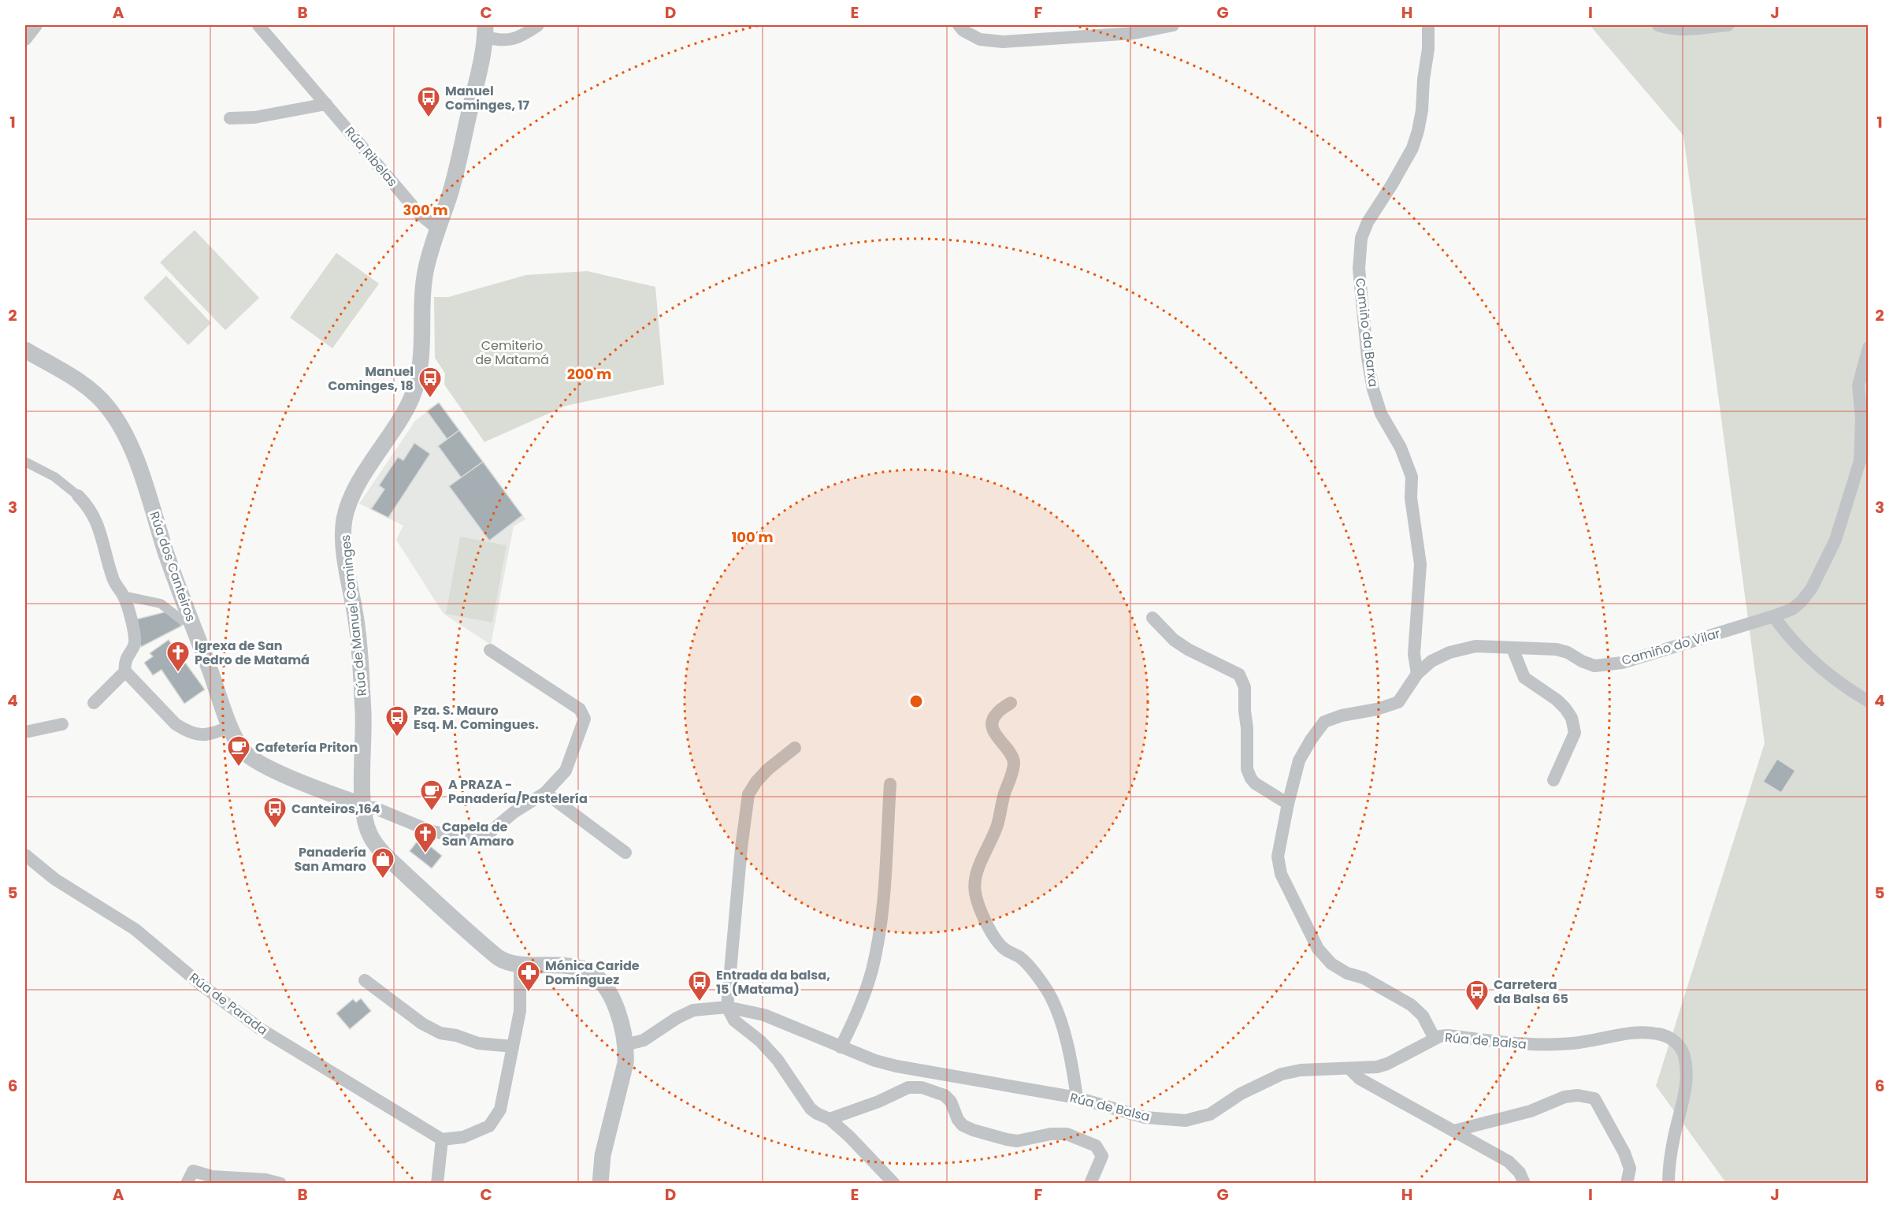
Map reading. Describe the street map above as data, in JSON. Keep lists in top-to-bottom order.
{
  "streets": {
    "street": [
      "Rúa Ribelas",
      "Camiño da Barxa",
      "Rúa dos Canteiros",
      "Rúa de Manuel Cominges",
      "Camiño do Vilar",
      "Rúa de Parada",
      "Rúa de Balsa"
    ]
  },
  "crossings": [
    ["Rúa Ribelas", "Rúa de Manuel Cominges"],
    ["Camiño da Barxa", "Camiño do Vilar"],
    ["Rúa dos Canteiros", "Rúa de Manuel Cominges"],
    ["Rúa de Manuel Cominges", "Rúa de Balsa"],
    ["Camiño do Vilar", "Rúa de Balsa"]
  ],
  "parks": ["Cemiterio de Matamá"],
  "places": {
    "bus stop": [
      "Manuel Cominges, 17",
      "Manuel Cominges, 18",
      "Pza. S. Mauro Esq. M. Comingues.",
      "Canteiros,164",
      "Entrada da balsa, 15 (Matama)",
      "Carretera da Balsa 65"
    ],
    "church": ["Igrexa de San Pedro de Matamá", "Capela de San Amaro"],
    "cafe": ["Cafetería Priton", "A PRAZA - Panadería/Pastelería"],
    "shop": ["Panadería San Amaro"],
    "pharmacy": ["Mónica Caride Domínguez"]
  },
  "grid": {
    "columns": [
      "A",
      "B",
      "C",
      "D",
      "E",
      "F",
      "G",
      "H",
      "I",
      "J"
    ],
    "rows": [
      "1",
      "2",
      "3",
      "4",
      "5",
      "6"
    ]
  },
  "rings": ["300 m", "200 m", "100 m"]
}
